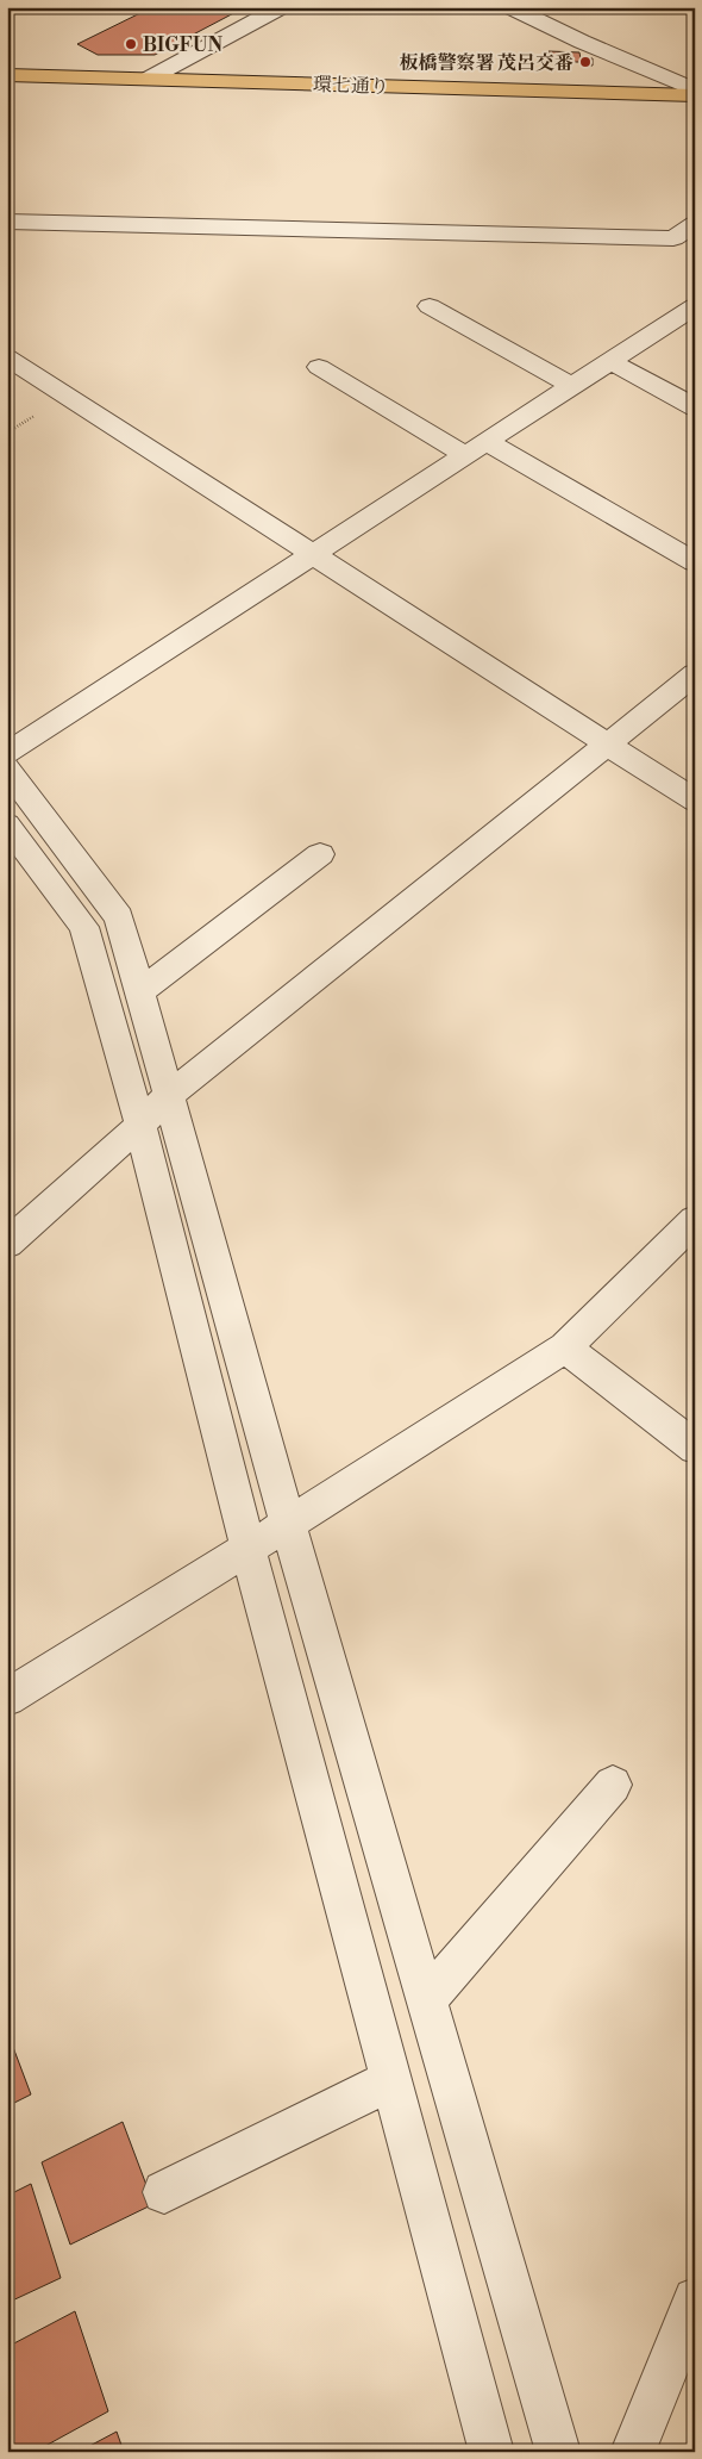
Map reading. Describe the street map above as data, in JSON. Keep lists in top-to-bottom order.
{
  "streets": {
    "main road": ["環七通り"]
  },
  "places": ["BIGFUN", "板橋警察署 茂呂交番"]
}
